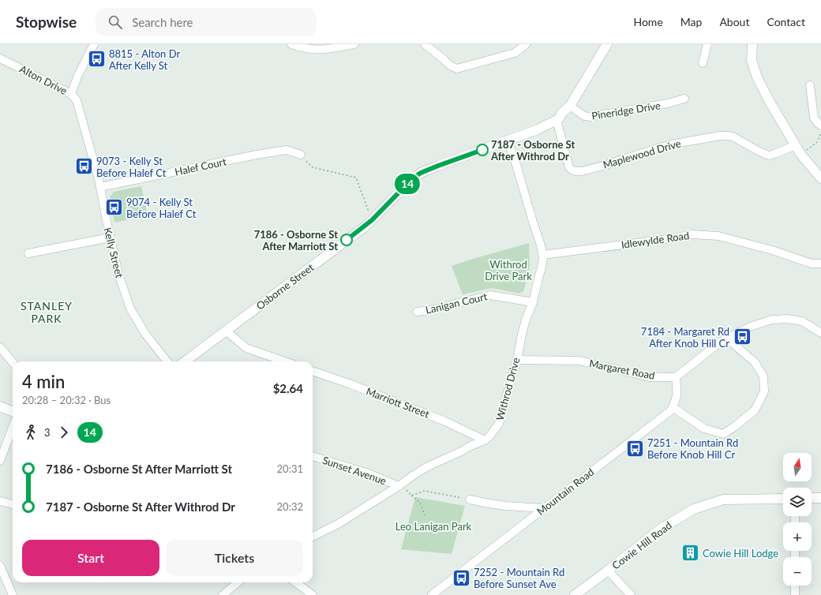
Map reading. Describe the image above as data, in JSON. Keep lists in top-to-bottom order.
{
  "streets": {
    "street": [
      "Alton Drive",
      "Pineridge Drive",
      "Maplewood Drive",
      "Halef Court",
      "Idlewylde Road",
      "Kelly Street",
      "Osborne Street",
      "Lanigan Court",
      "Margaret Road",
      "Withrod Drive",
      "Marriott Street",
      "Sunset Avenue",
      "Mountain Road",
      "Cowie Hill Road"
    ]
  },
  "crossings": [
    ["Alton Drive", "Kelly Street"],
    ["Pineridge Drive", "Osborne Street"],
    ["Maplewood Drive", "Osborne Street"],
    ["Halef Court", "Kelly Street"],
    ["Idlewylde Road", "Withrod Drive"],
    ["Osborne Street", "Withrod Drive"],
    ["Lanigan Court", "Withrod Drive"],
    ["Margaret Road", "Withrod Drive"],
    ["Margaret Road", "Mountain Road"],
    ["Withrod Drive", "Marriott Street"],
    ["Withrod Drive", "Sunset Avenue"]
  ],
  "districts": ["STANLEY PARK"],
  "parks": ["Withrod Drive Park", "Leo Lanigan Park"],
  "places": {
    "bus stop": [
      "8815 - Alton Dr After Kelly St",
      "9073 - Kelly St Before Halef Ct",
      "9074 - Kelly St Before Halef Ct",
      "7184 - Margaret Rd After Knob Hill Cr",
      "7251 - Mountain Rd Before Knob Hill Cr",
      "7252 - Mountain Rd Before Sunset Ave"
    ],
    "other": ["7187 - Osborne St After Withrod Dr", "7186 - Osborne St After Marriott St"],
    "building": ["Cowie Hill Lodge"]
  },
  "lines": ["bus line 14"],
  "north": "top",
  "page": {
    "header": "Stopwise",
    "search": "Search here",
    "nav": [
      "Home",
      "Map",
      "About",
      "Contact"
    ],
    "on_map": "14",
    "heading": ["4 min", "20:28 – 20:32 · Bus", "$2.64"],
    "legs": ["3", "14"],
    "list": [
      {
        "name": "7186 - Osborne St After Marriott St",
        "value": "20:31"
      },
      {
        "name": "7187 - Osborne St After Withrod Dr",
        "value": "20:32"
      }
    ],
    "map_buttons": ["+", "−"],
    "buttons": ["Start", "Tickets"]
  }
}
